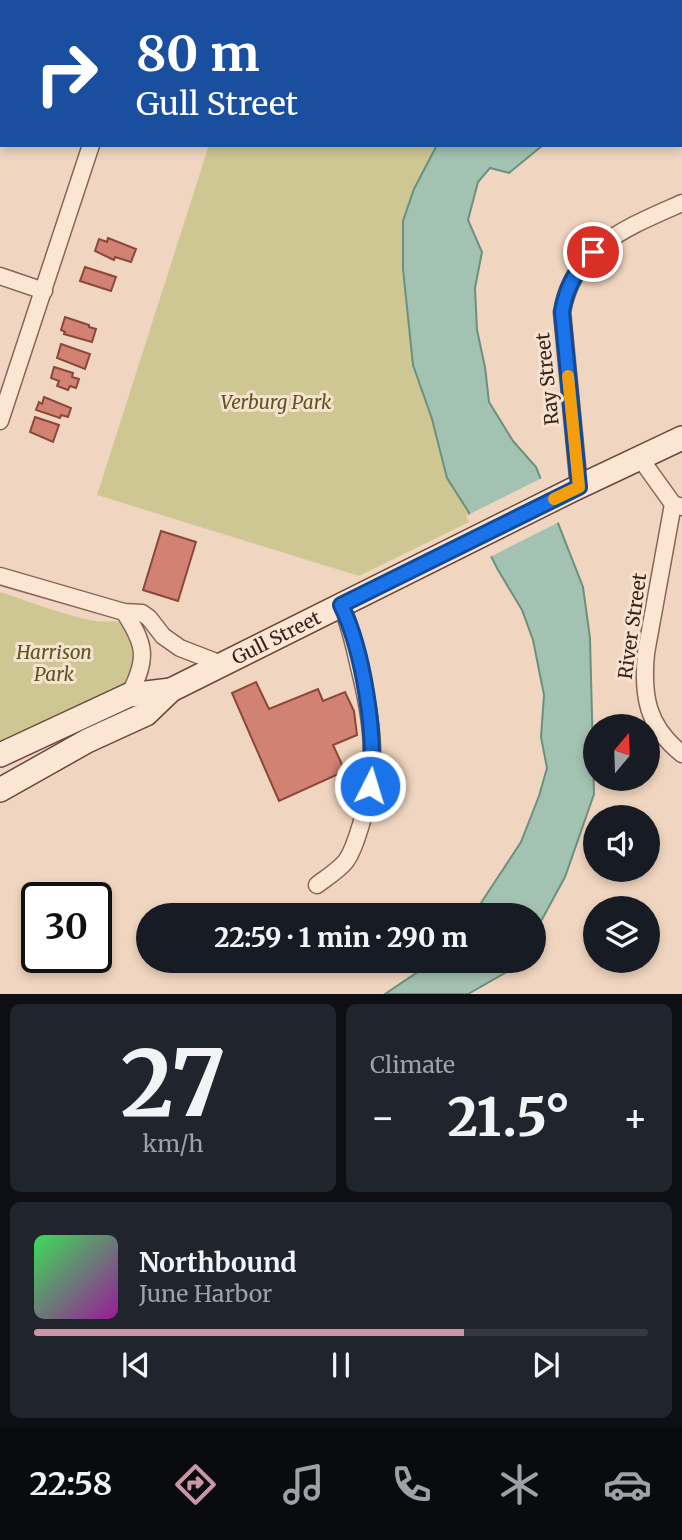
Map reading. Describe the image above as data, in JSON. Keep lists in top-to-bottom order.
{
  "streets": {
    "street": ["Ray Street", "River Street", "Gull Street"]
  },
  "crossings": [
    ["Ray Street", "Gull Street"]
  ],
  "parks": ["Verburg Park", "Harrison Park"],
  "north": "top",
  "page": {
    "turn": ["80 m", "Gull Street"],
    "limit": "30",
    "trip": "22:59 · 1 min · 290 m",
    "tile": [
      ["27", "km/h"],
      "Climate"
    ],
    "heat": ["−", "21.5°", "+"],
    "song": ["Northbound", "June Harbor"],
    "tabs": "22:58"
  }
}
